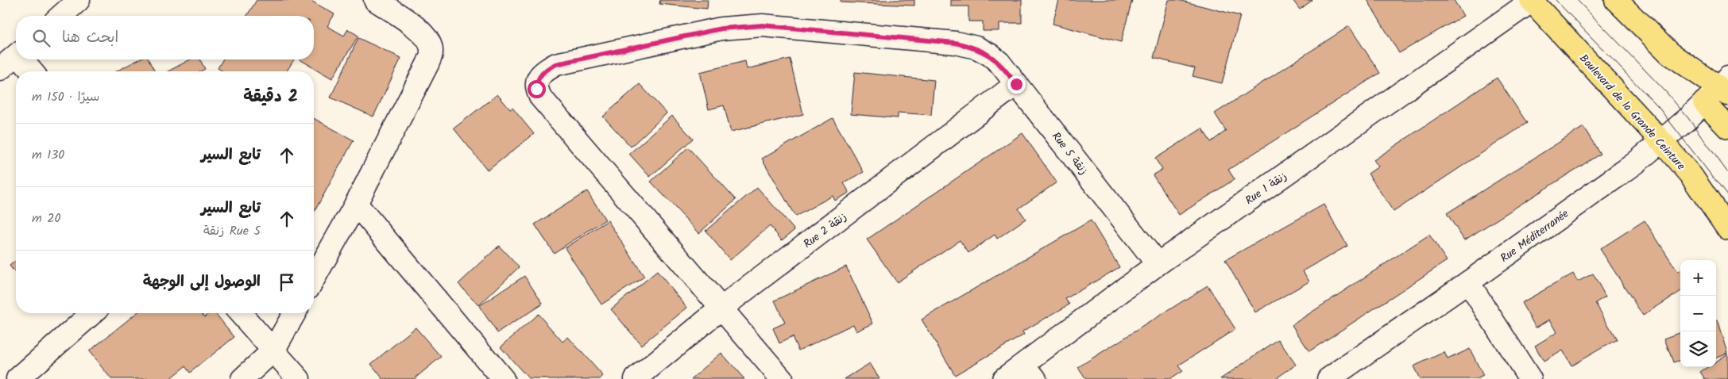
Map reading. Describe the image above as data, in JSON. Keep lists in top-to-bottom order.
{
  "streets": {
    "main road": ["Boulevard de la Grande Ceinture"],
    "street": [
      "Rue 5 زنقة",
      "Rue 1 زنقة",
      "Rue 2 زنقة",
      "Rue Méditerranée"
    ]
  },
  "crossings": [
    ["Boulevard de la Grande Ceinture", "Rue 1 زنقة"],
    ["Boulevard de la Grande Ceinture", "Rue Méditerranée"],
    ["Rue 5 زنقة", "Rue 1 زنقة"],
    ["Rue 5 زنقة", "Rue 2 زنقة"]
  ],
  "page": {
    "search": "ابحث هنا",
    "heading": ["2 دقيقة", "سيرًا · 150 m"],
    "list": [
      ["تابع السير", "130 m"],
      ["تابع السير", "Rue 5 زنقة", "20 m"],
      "الوصول إلى الوجهة"
    ],
    "map_buttons": ["+", "−"]
  }
}
